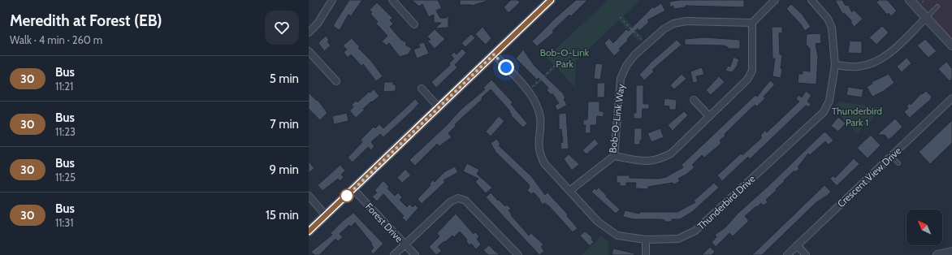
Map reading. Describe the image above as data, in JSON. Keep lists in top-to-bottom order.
{
  "streets": {
    "street": [
      "Bob-O-Link Way",
      "Crescent View Drive",
      "Thunderbird Drive",
      "Forest Drive"
    ]
  },
  "crossings": [
    ["Bob-O-Link Way", "Thunderbird Drive"]
  ],
  "parks": ["Bob-O-Link Park", "Thunderbird Park 1"],
  "lines": ["bus line 30"],
  "north": "top left",
  "page": {
    "heading": ["Meredith at Forest (EB)", "Walk · 4 min · 260 m"],
    "list": [
      {
        "mark": "30",
        "name": "Bus",
        "note": "11:21",
        "value": "5 min"
      },
      {
        "mark": "30",
        "name": "Bus",
        "note": "11:23",
        "value": "7 min"
      },
      {
        "mark": "30",
        "name": "Bus",
        "note": "11:25",
        "value": "9 min"
      },
      {
        "mark": "30",
        "name": "Bus",
        "note": "11:31",
        "value": "15 min"
      }
    ]
  }
}
